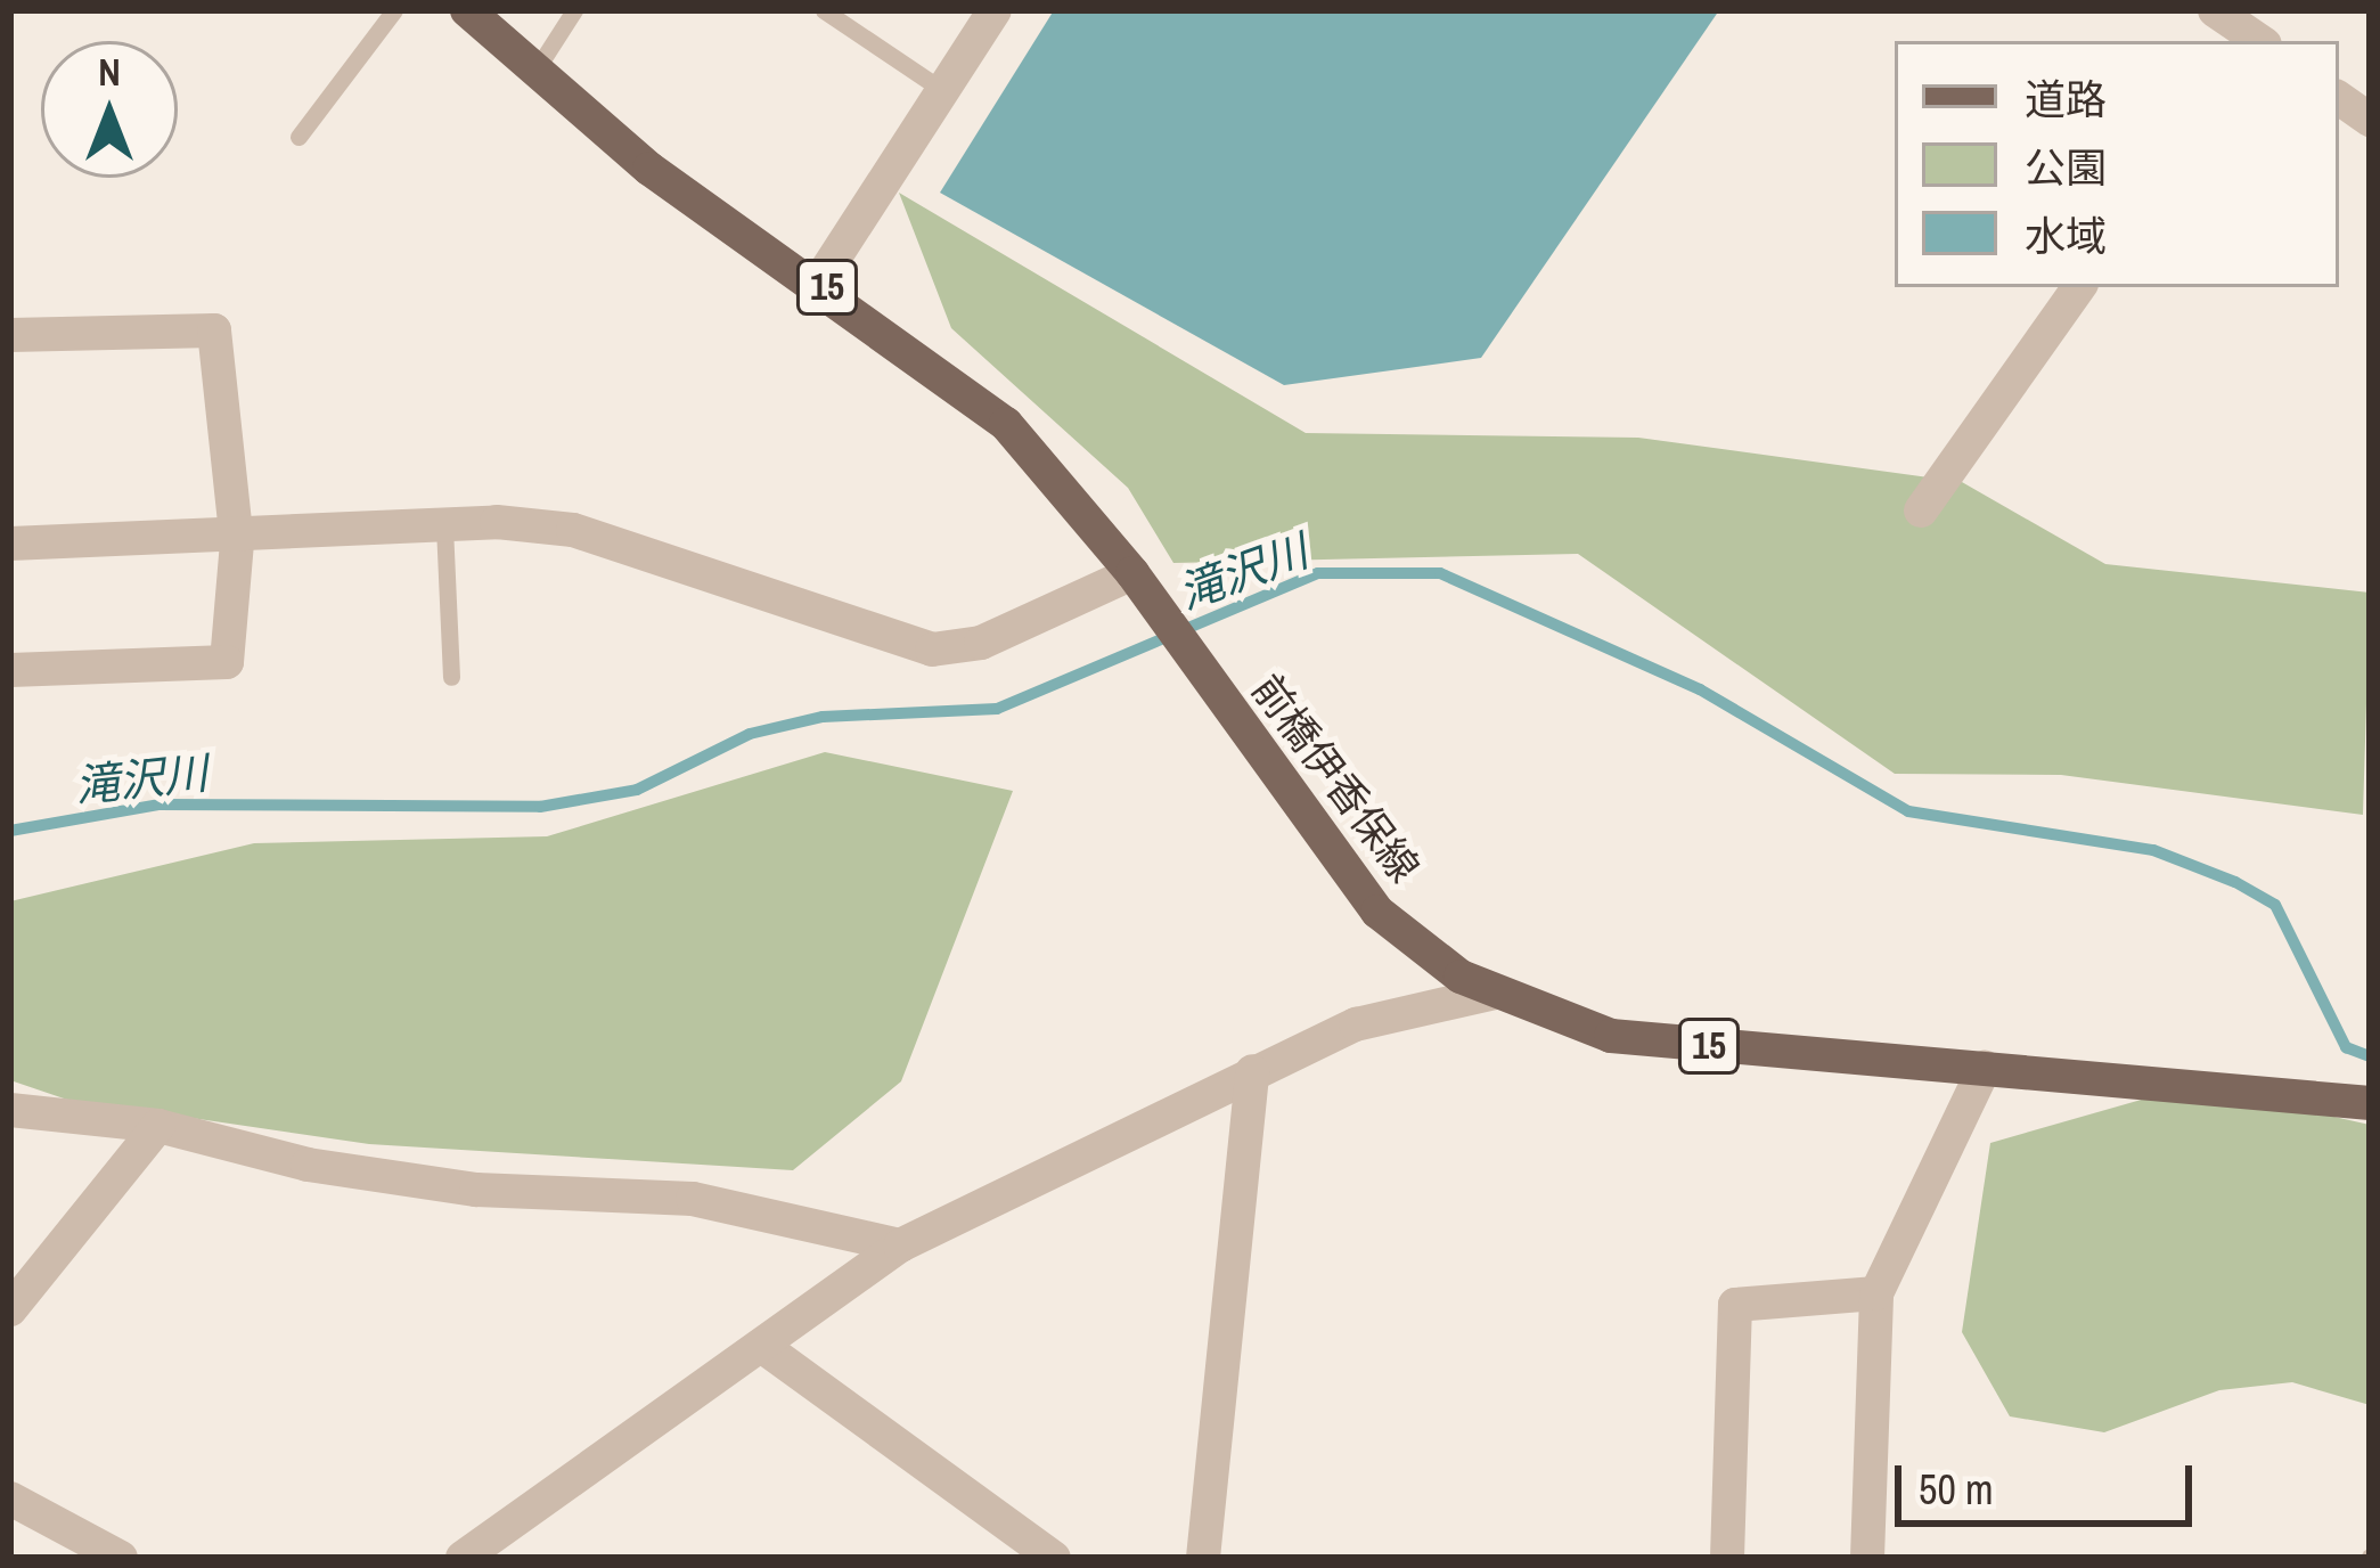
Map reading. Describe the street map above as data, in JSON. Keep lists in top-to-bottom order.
{
  "streets": {
    "main road": ["15", "前橋伊香保線"]
  },
  "water": ["滝沢川"],
  "legend": ["道路", "公園", "水域"],
  "scale_bar": "50 m",
  "north": "top"
}
